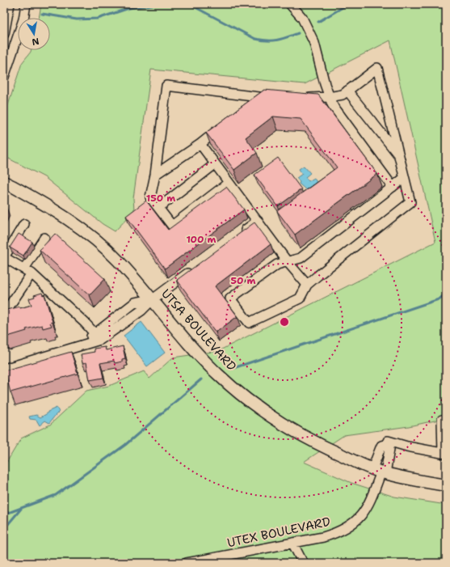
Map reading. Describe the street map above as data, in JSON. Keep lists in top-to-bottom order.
{
  "streets": {
    "main road": ["UTSA BOULEVARD"],
    "street": ["UTEX BOULEVARD"]
  },
  "crossings": [
    ["UTSA BOULEVARD", "UTEX BOULEVARD"]
  ],
  "north": "bottom",
  "rings": ["150 m", "100 m", "50 m"]
}
